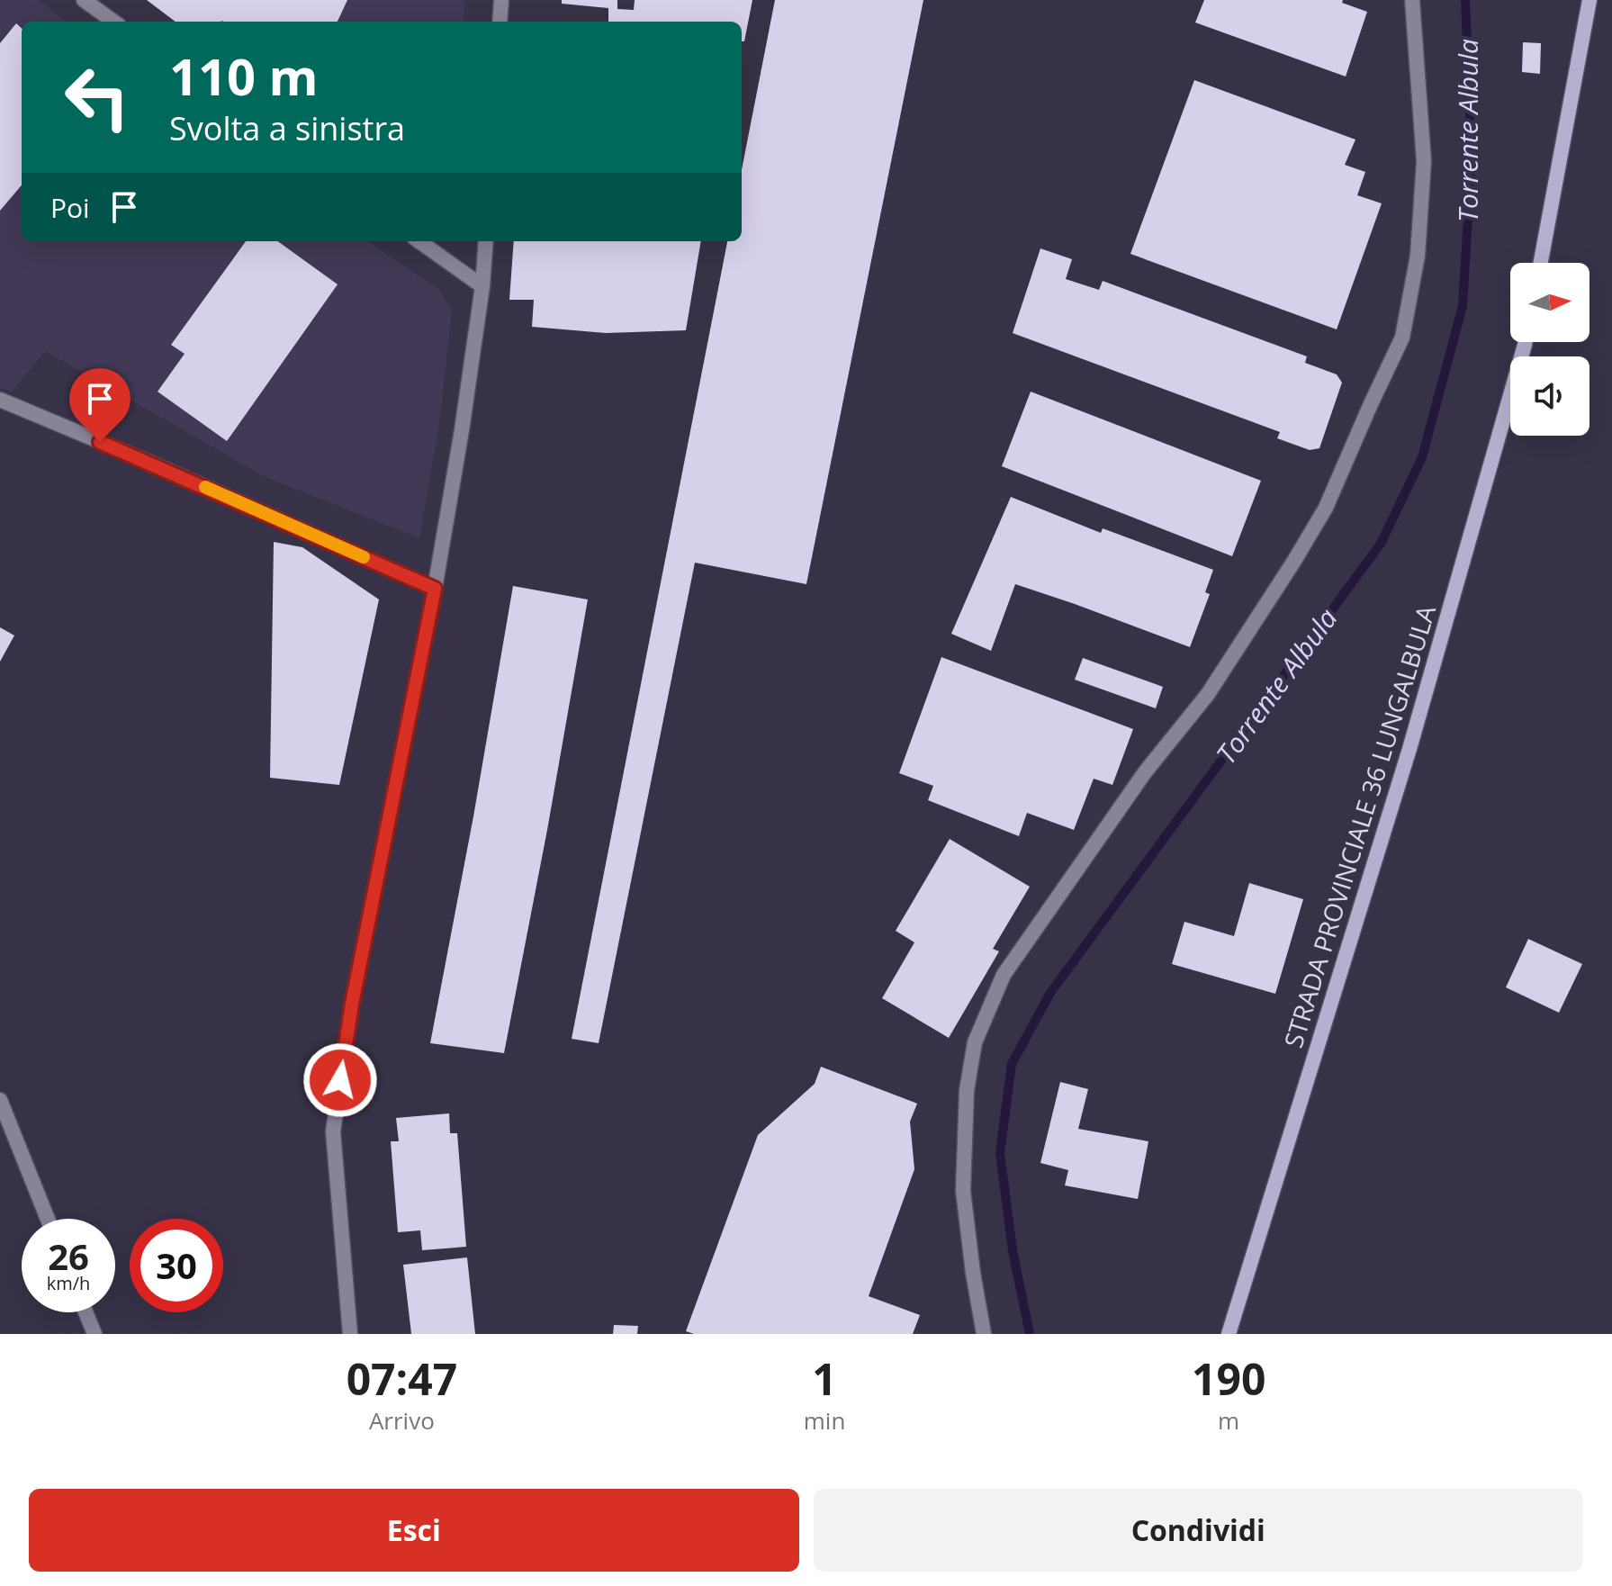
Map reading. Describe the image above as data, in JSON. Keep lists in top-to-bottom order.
{
  "streets": {
    "main road": ["STRADA PROVINCIALE 36 LUNGALBULA"]
  },
  "water": ["Torrente Albula"],
  "north": "right",
  "page": {
    "turn": ["110 m", "Svolta a sinistra"],
    "then": "Poi",
    "speed": "26 km/h",
    "limit": "30",
    "eta": [
      "07:47",
      "Arrivo",
      "1",
      "min",
      "190",
      "m"
    ],
    "buttons": ["Esci", "Condividi"]
  }
}
